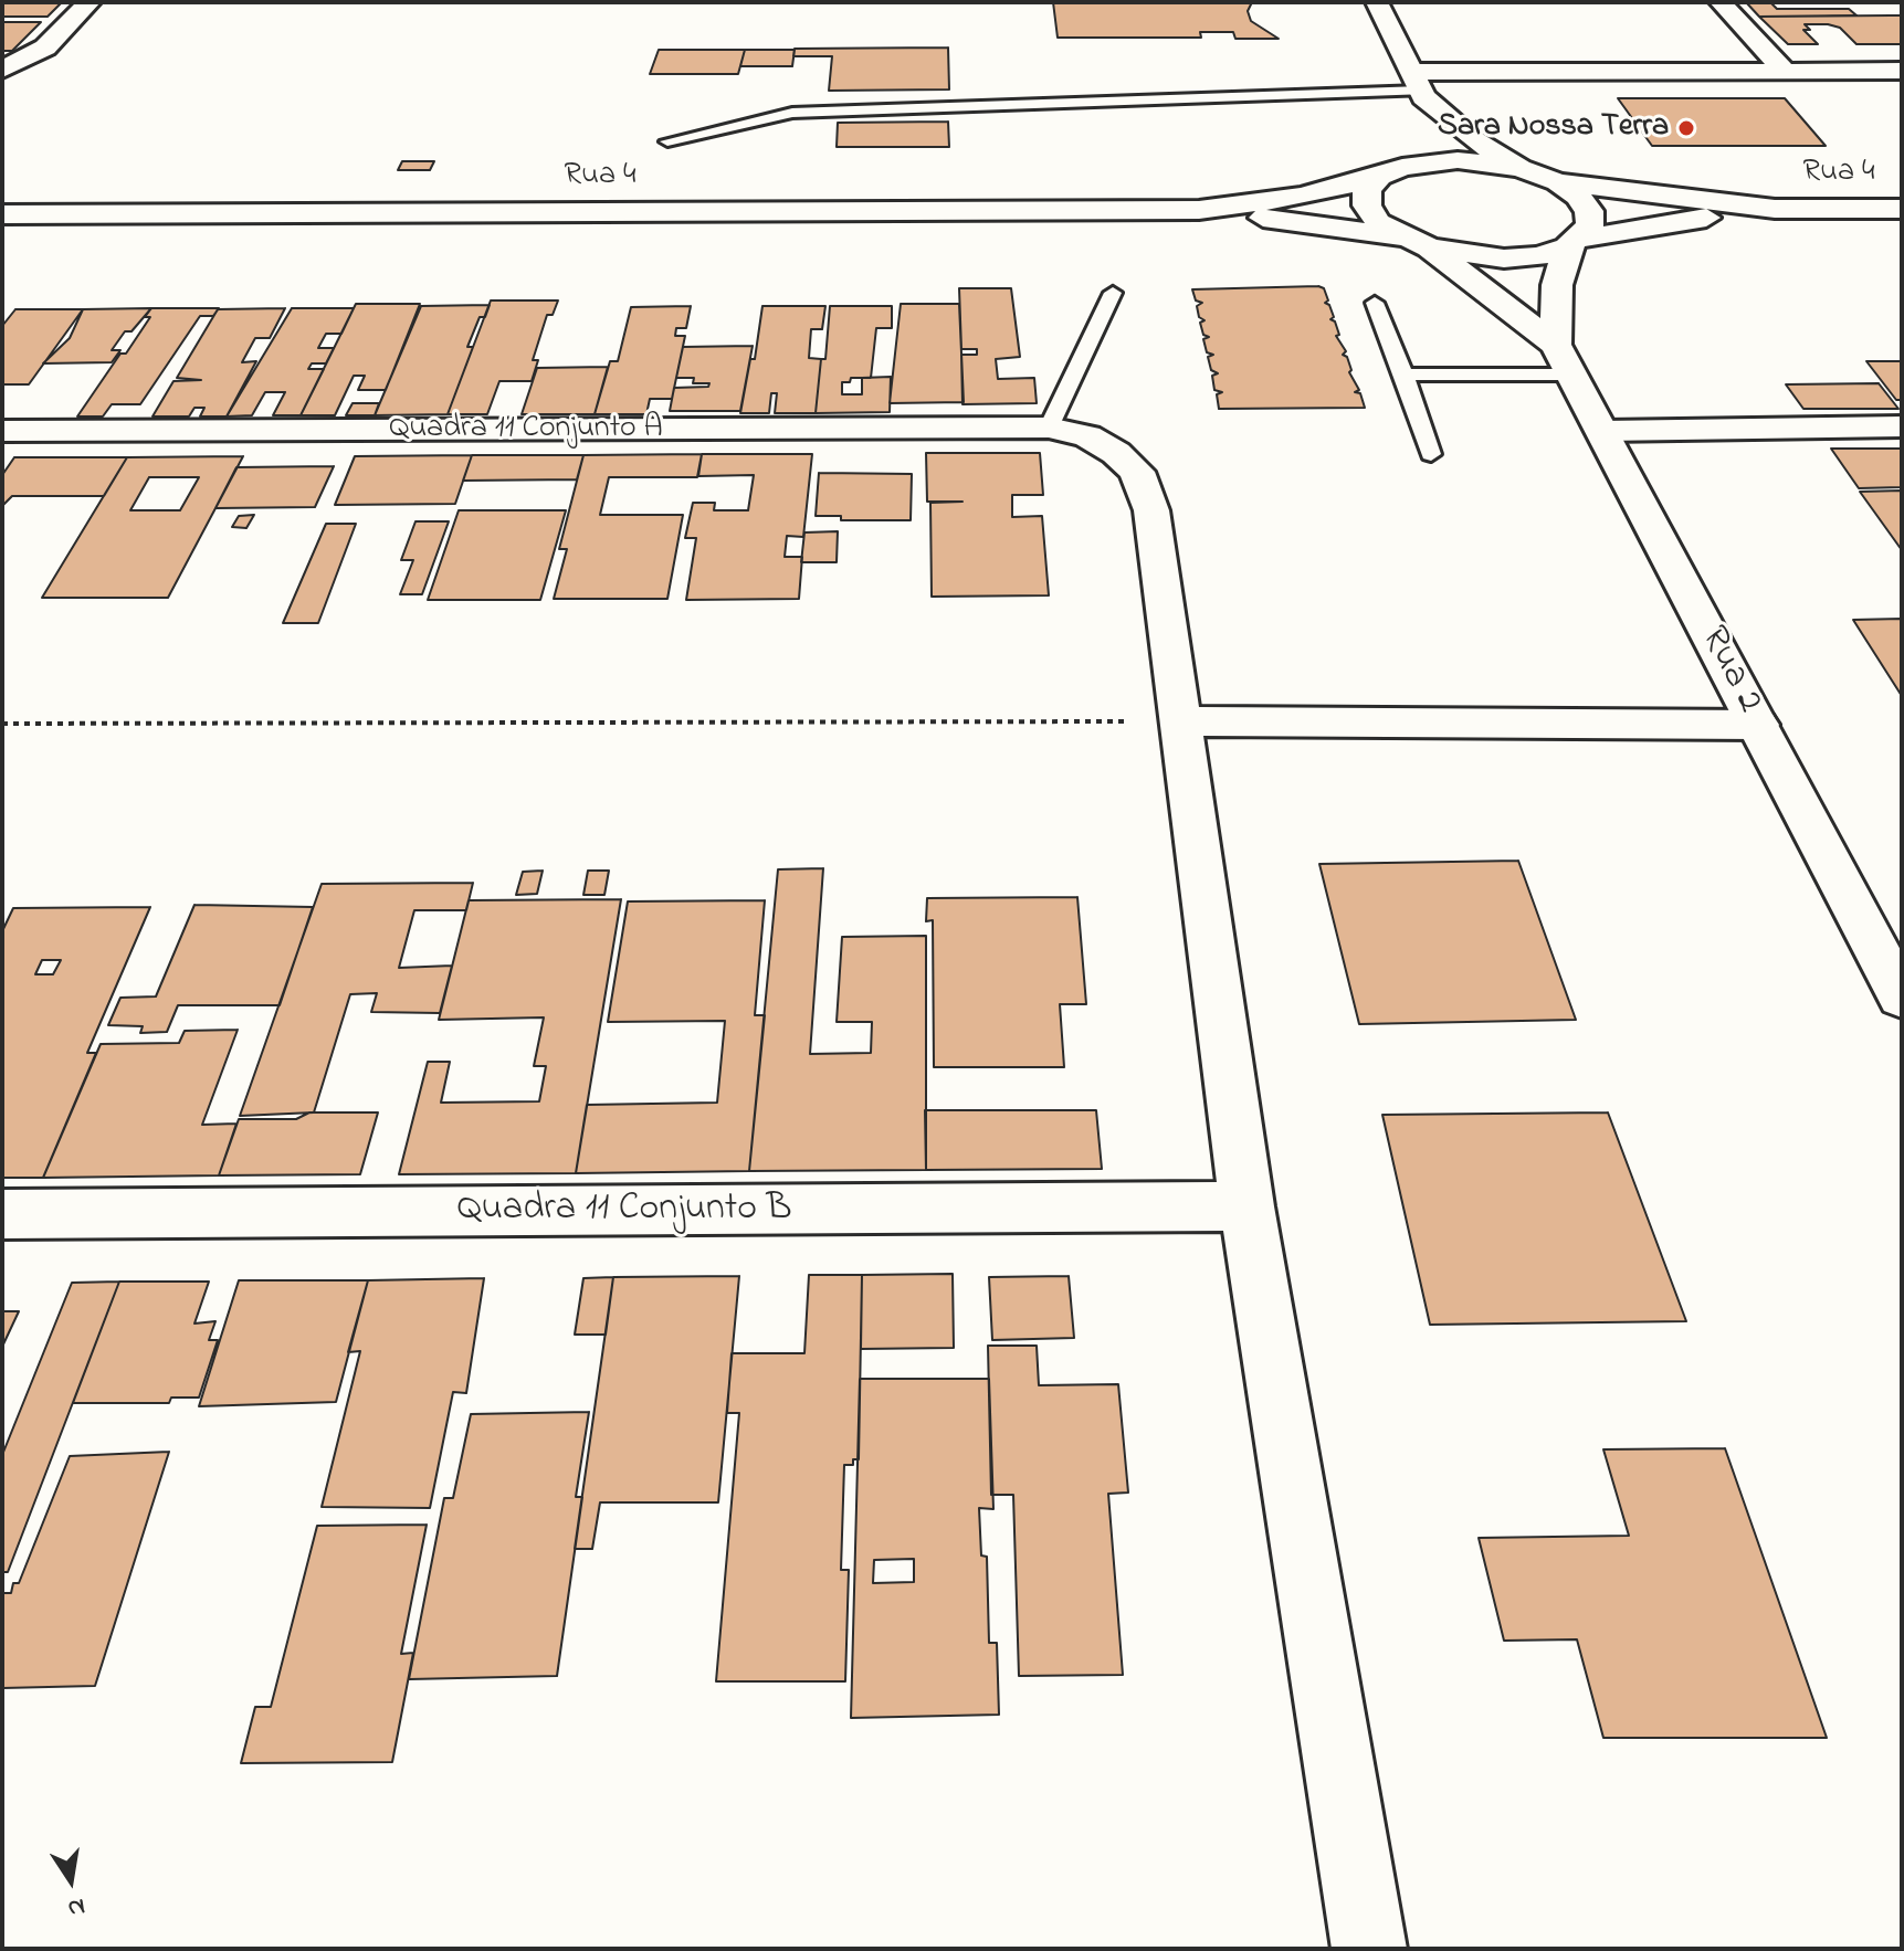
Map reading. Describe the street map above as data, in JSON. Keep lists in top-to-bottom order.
{
  "streets": {
    "street": [
      "Rua 4",
      "Quadra 11 Conjunto A",
      "Rua 2",
      "Quadra 11 Conjunto B"
    ]
  },
  "crossings": [
    ["Quadra 11 Conjunto A", "Quadra 11 Conjunto B"]
  ],
  "places": ["Sara Nossa Terra"],
  "north": "bottom"
}
